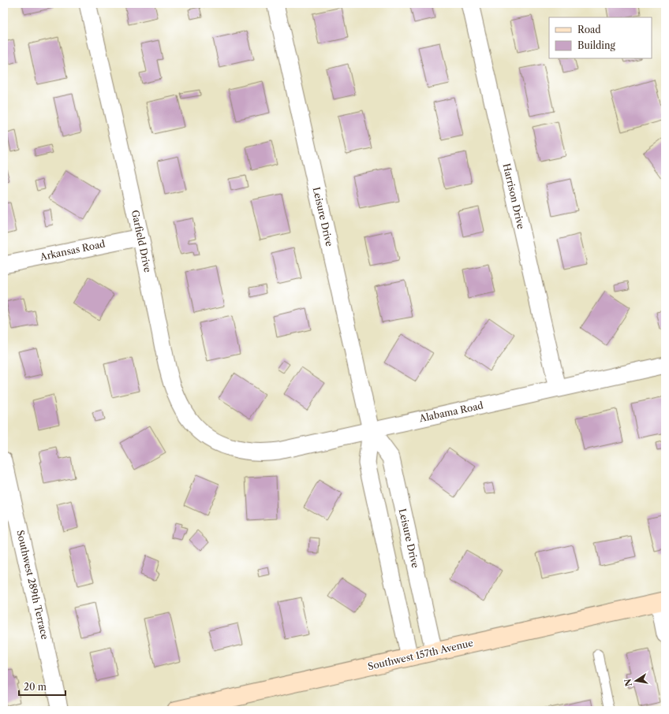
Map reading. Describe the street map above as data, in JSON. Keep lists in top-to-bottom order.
{
  "streets": {
    "street": [
      "Harrison Drive",
      "Leisure Drive",
      "Garfield Drive",
      "Arkansas Road",
      "Alabama Road",
      "Southwest 289th Terrace",
      "Southwest 157th Avenue"
    ]
  },
  "crossings": [
    ["Harrison Drive", "Alabama Road"],
    ["Leisure Drive", "Alabama Road"],
    ["Leisure Drive", "Southwest 157th Avenue"],
    ["Garfield Drive", "Arkansas Road"],
    ["Garfield Drive", "Alabama Road"]
  ],
  "legend": ["Road", "Building"],
  "scale_bar": "20 m",
  "north": "left"
}
